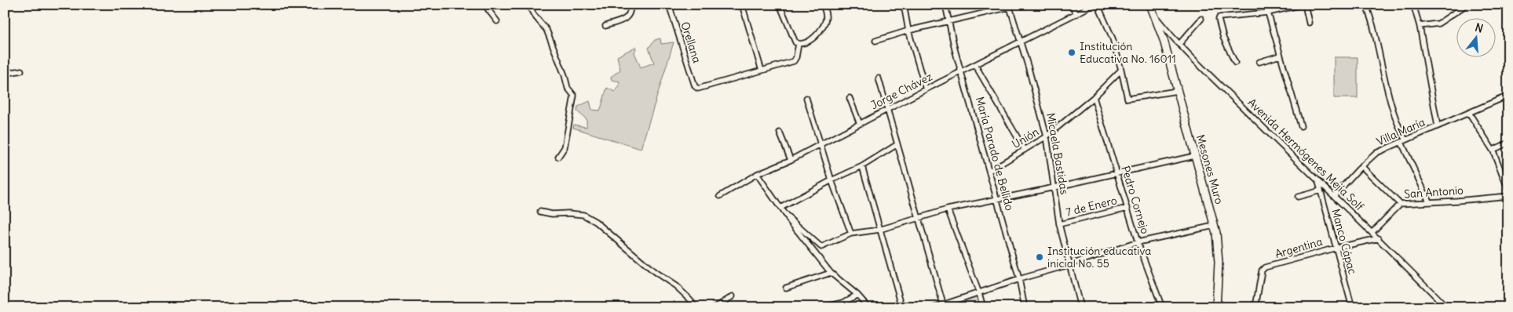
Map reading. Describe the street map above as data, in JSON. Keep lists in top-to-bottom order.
{
  "streets": {
    "highway": ["Mesones Muro"],
    "street": [
      "Orellana",
      "Jorge Chávez",
      "Villa María",
      "Unión",
      "María Parado de Bellido",
      "Micaela Bastidas",
      "Avenida Hermógenes Mejía Solf",
      "San Antonio",
      "Pedro Cornejo",
      "7 de Enero",
      "Manco Cápac",
      "Argentina"
    ]
  },
  "crossings": [
    ["Jorge Chávez", "María Parado de Bellido"],
    ["Jorge Chávez", "Micaela Bastidas"],
    ["Villa María", "Avenida Hermógenes Mejía Solf"],
    ["Unión", "María Parado de Bellido"],
    ["Unión", "Micaela Bastidas"],
    ["Unión", "Pedro Cornejo"],
    ["Micaela Bastidas", "7 de Enero"],
    ["Avenida Hermógenes Mejía Solf", "Mesones Muro"],
    ["Avenida Hermógenes Mejía Solf", "San Antonio"],
    ["Avenida Hermógenes Mejía Solf", "Manco Cápac"],
    ["Avenida Hermógenes Mejía Solf", "Argentina"],
    ["Pedro Cornejo", "7 de Enero"],
    ["Manco Cápac", "Argentina"]
  ],
  "places": ["Institución Educativa No. 16011", "Institución educativa inicial No. 55"],
  "north": "top"
}
